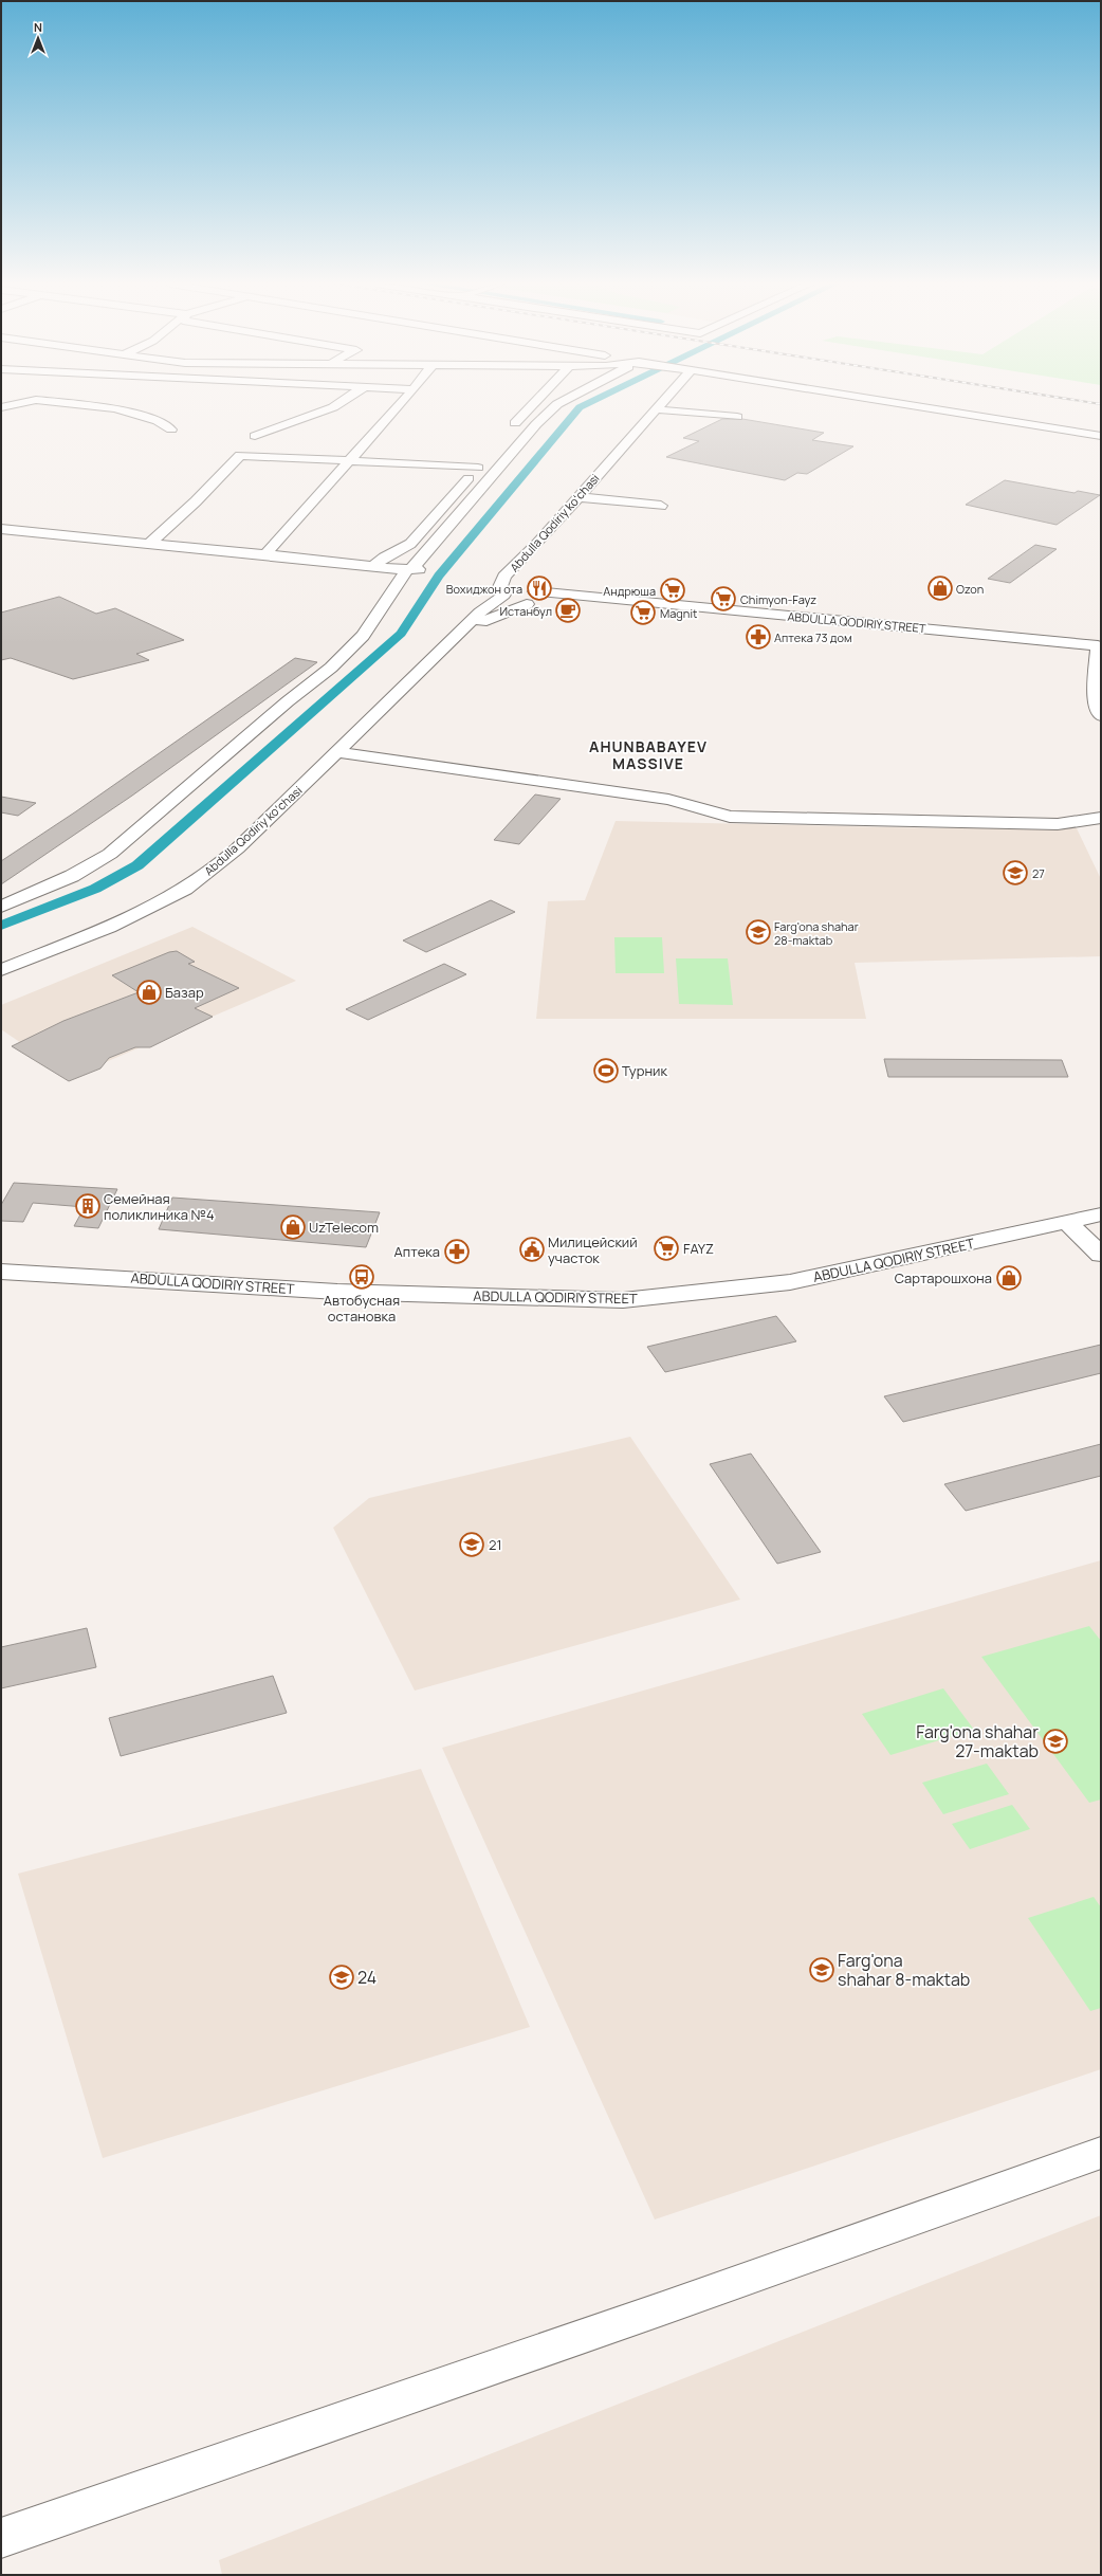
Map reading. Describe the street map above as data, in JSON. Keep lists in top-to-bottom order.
{
  "streets": {
    "street": ["Abdulla Qodiriy koʻchasi", "ABDULLA QODIRIY STREET"]
  },
  "crossings": [
    ["Abdulla Qodiriy koʻchasi", "ABDULLA QODIRIY STREET"]
  ],
  "districts": ["AHUNBABAYEV MASSIVE"],
  "places": {
    "restaurant": ["Вохиджон ота"],
    "shop": [
      "Ozon",
      "Базар",
      "UzTelecom",
      "Сартарошхона"
    ],
    "supermarket": [
      "Андрюша",
      "Chimyon-Fayz",
      "Magnit",
      "FAYZ"
    ],
    "cafe": ["Истанбул"],
    "pharmacy": ["Аптека 73 дом", "Аптека"],
    "school or university": [
      "27",
      "Farg'ona shahar 28-maktab",
      "21",
      "Farg'ona shahar 27-maktab",
      "Farg'ona shahar 8-maktab",
      "24"
    ],
    "sports": ["Турник"],
    "building": ["Семейная поликлиника №4"],
    "public building": ["Милицейский участок"],
    "bus stop": ["Автобусная остановка"]
  },
  "north": "top"
}
